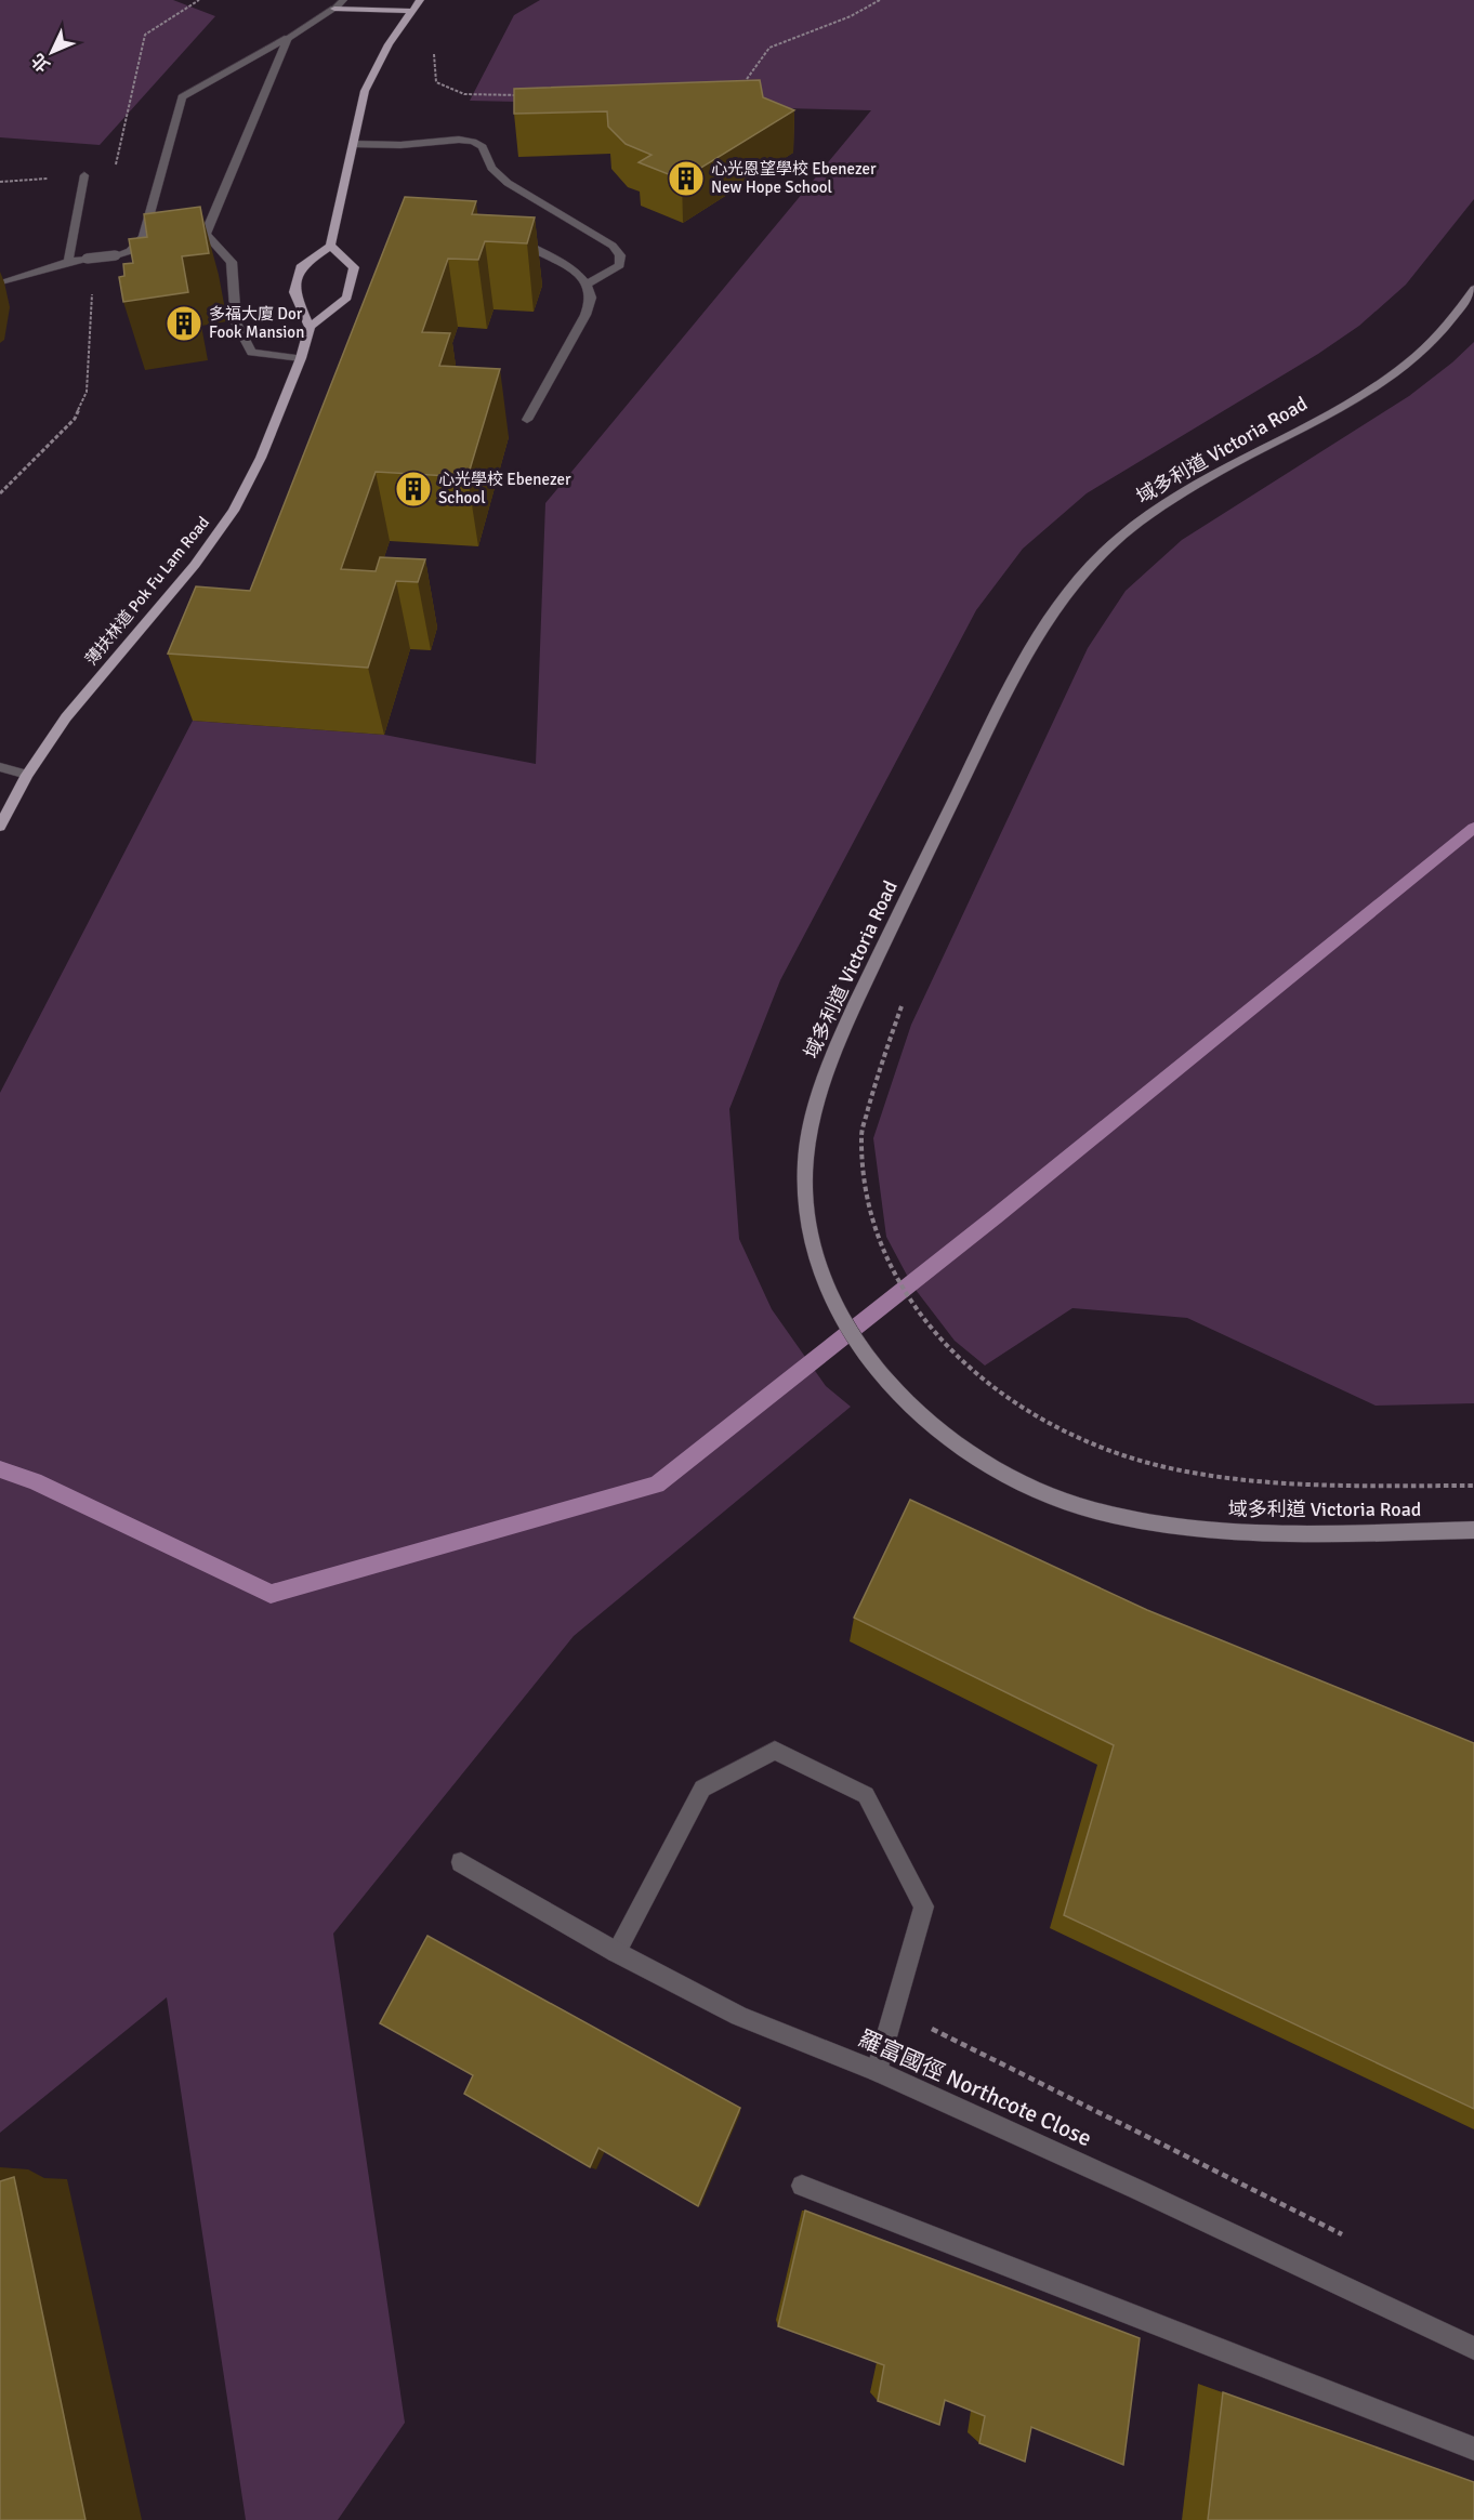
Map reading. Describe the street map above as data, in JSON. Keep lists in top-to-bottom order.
{
  "streets": {
    "main road": ["域多利道 Victoria Road", "薄扶林道 Pok Fu Lam Road"],
    "street": ["羅富國徑 Northcote Close"]
  },
  "places": {
    "building": ["心光恩望學校 Ebenezer New Hope School", "多福大廈 Dor Fook Mansion", "心光學校 Ebenezer School"]
  },
  "north": "bottom left"
}
